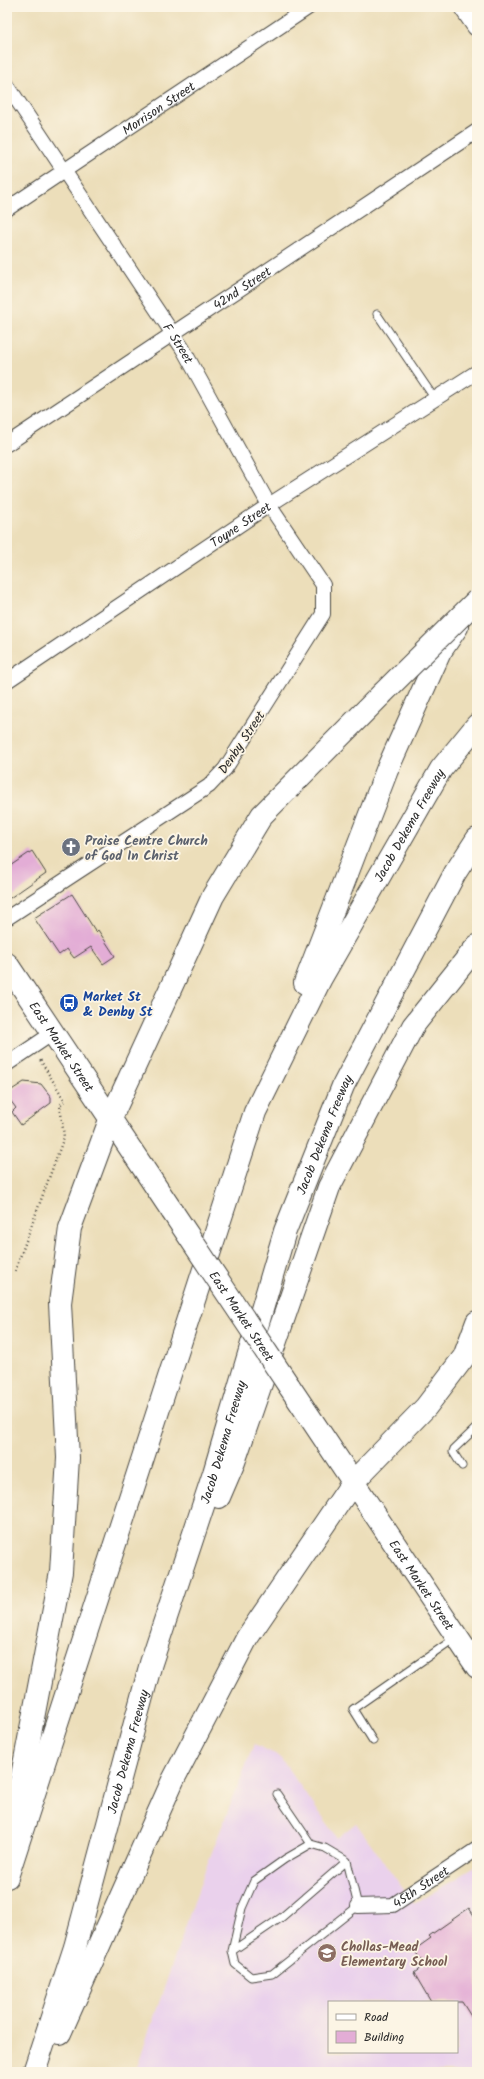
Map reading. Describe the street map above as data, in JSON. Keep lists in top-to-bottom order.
{
  "streets": {
    "main road": ["Jacob Dekema Freeway", "East Market Street"],
    "street": [
      "Morrison Street",
      "42nd Street",
      "F Street",
      "Toyne Street",
      "Denby Street",
      "45th Street"
    ]
  },
  "crossings": [
    ["Morrison Street", "F Street"],
    ["42nd Street", "F Street"],
    ["F Street", "Toyne Street"],
    ["F Street", "Denby Street"]
  ],
  "places": {
    "church": ["Praise Centre Church of God In Christ"],
    "bus stop": ["Market St & Denby St"],
    "school or university": ["Chollas-Mead Elementary School"]
  },
  "legend": ["Road", "Building"]
}
